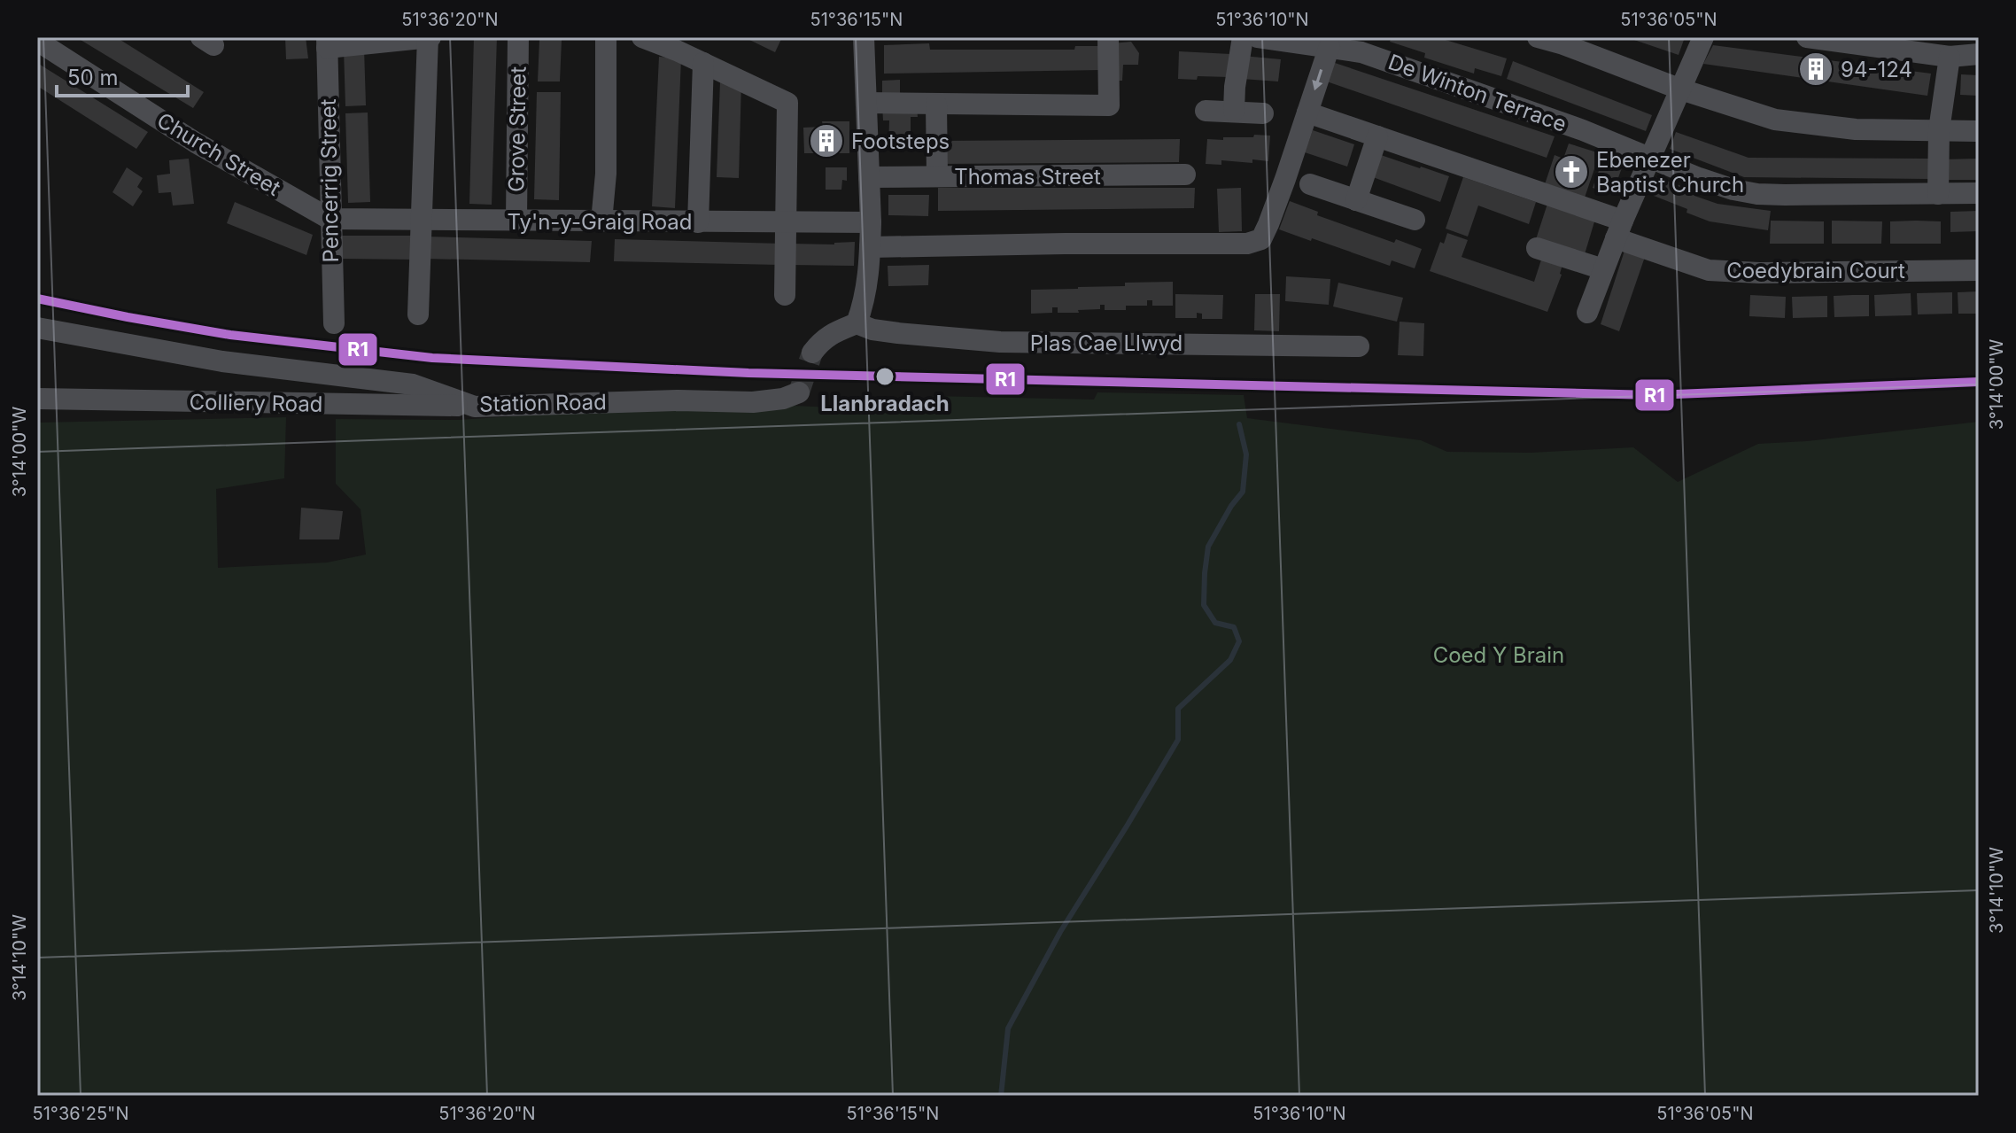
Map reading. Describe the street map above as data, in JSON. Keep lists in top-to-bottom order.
{
  "streets": {
    "street": [
      "De Winton Terrace",
      "Grove Street",
      "Church Street",
      "Thomas Street",
      "Pencerrig Street",
      "Ty'n-y-Graig Road",
      "Coedybrain Court",
      "Plas Cae Llwyd",
      "Colliery Road",
      "Station Road"
    ]
  },
  "crossings": [
    ["Grove Street", "Ty'n-y-Graig Road"],
    ["Church Street", "Pencerrig Street"],
    ["Church Street", "Ty'n-y-Graig Road"],
    ["Pencerrig Street", "Ty'n-y-Graig Road"],
    ["Colliery Road", "Station Road"]
  ],
  "parks": ["Coed Y Brain"],
  "places": {
    "building": ["94-124", "Footsteps"],
    "church": ["Ebenezer Baptist Church"],
    "other": ["Llanbradach"]
  },
  "lines": ["transit line R1"],
  "scale_bar": "50 m",
  "coordinates": [
    "51°36'20\"N",
    "51°36'15\"N",
    "51°36'10\"N",
    "51°36'05\"N",
    "3°14'00\"W",
    "3°14'10\"W",
    "51°36'25\"N"
  ]
}
